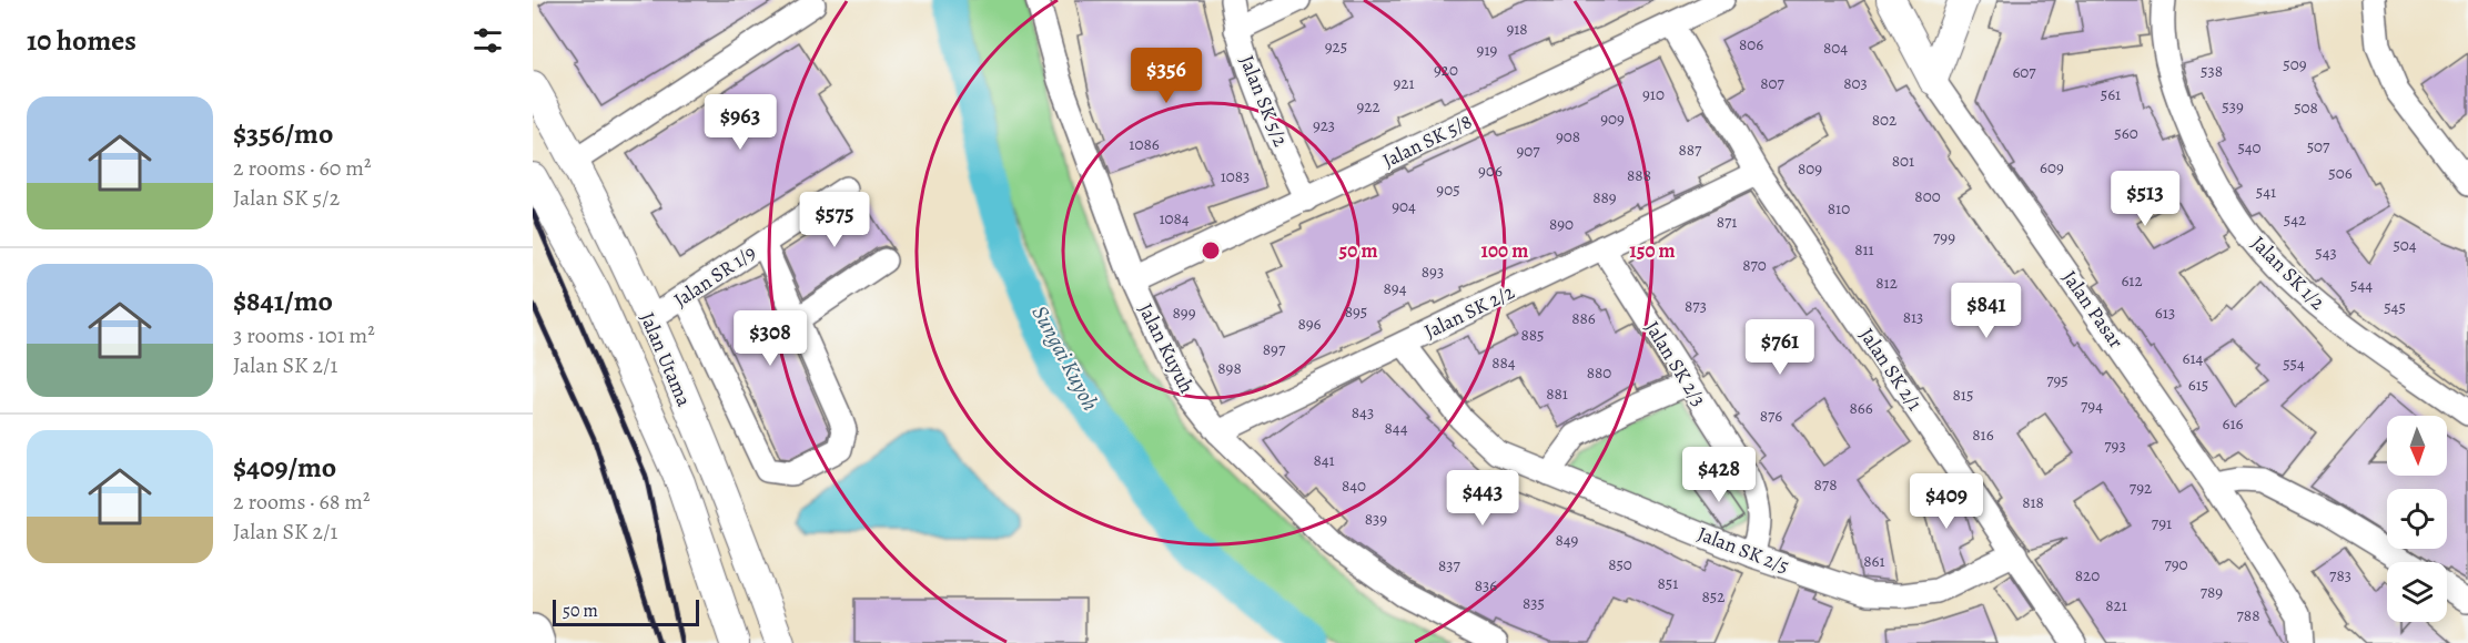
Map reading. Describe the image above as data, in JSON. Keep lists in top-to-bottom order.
{
  "streets": {
    "street": [
      "Jalan SK 5/2",
      "Jalan SK 5/8",
      "Jalan SK 1/2",
      "Jalan SR 1/9",
      "Jalan Pasar",
      "Jalan SK 2/2",
      "Jalan Kuyuh",
      "Jalan Utama",
      "Jalan SK 2/3",
      "Jalan SK 2/1",
      "Jalan SK 2/5"
    ]
  },
  "crossings": [
    ["Jalan SK 5/2", "Jalan SK 5/8"],
    ["Jalan SK 5/8", "Jalan Kuyuh"],
    ["Jalan SK 5/8", "Jalan SK 2/1"],
    ["Jalan SR 1/9", "Jalan Utama"],
    ["Jalan SK 2/2", "Jalan Kuyuh"],
    ["Jalan SK 2/2", "Jalan SK 2/3"],
    ["Jalan SK 2/2", "Jalan SK 2/1"],
    ["Jalan SK 2/2", "Jalan SK 2/5"],
    ["Jalan SK 2/3", "Jalan SK 2/5"],
    ["Jalan SK 2/1", "Jalan SK 2/5"]
  ],
  "water": ["Sungai Kuyoh"],
  "house_numbers": [
    "918",
    "806",
    "925",
    "804",
    "919",
    "509",
    "920",
    "538",
    "607",
    "921",
    "807",
    "803",
    "910",
    "561",
    "922",
    "539",
    "508",
    "909",
    "802",
    "923",
    "560",
    "908",
    "1086",
    "507",
    "540",
    "887",
    "907",
    "801",
    "609",
    "809",
    "906",
    "506",
    "888",
    "1083",
    "905",
    "541",
    "800",
    "889",
    "904",
    "810",
    "1084",
    "542",
    "871",
    "890",
    "799",
    "504",
    "811",
    "543",
    "870",
    "893",
    "612",
    "812",
    "544",
    "894",
    "873",
    "545",
    "895",
    "899",
    "613",
    "813",
    "886",
    "896",
    "885",
    "897",
    "614",
    "884",
    "554",
    "898",
    "880",
    "795",
    "615",
    "881",
    "815",
    "794",
    "866",
    "843",
    "876",
    "616",
    "844",
    "816",
    "793",
    "841",
    "878",
    "840",
    "792",
    "818",
    "839",
    "791",
    "849",
    "861",
    "850",
    "790",
    "837",
    "820",
    "783",
    "851",
    "836",
    "789",
    "852",
    "835",
    "821",
    "788"
  ],
  "scale_bar": "50 m",
  "north": "bottom",
  "page": {
    "heading": "10 homes",
    "price": [
      "$356",
      "$963",
      "$513",
      "$575",
      "$841",
      "$308",
      "$761",
      "$428",
      "$443",
      "$409"
    ],
    "list": [
      {
        "name": "$356/mo",
        "note": "2 rooms · 60 m² · Jalan SK 5/2"
      },
      {
        "name": "$841/mo",
        "note": "3 rooms · 101 m² · Jalan SK 2/1"
      },
      {
        "name": "$409/mo",
        "note": "2 rooms · 68 m² · Jalan SK 2/1"
      }
    ],
    "scale": "50 m"
  },
  "rings": ["50 m", "100 m", "150 m"]
}
